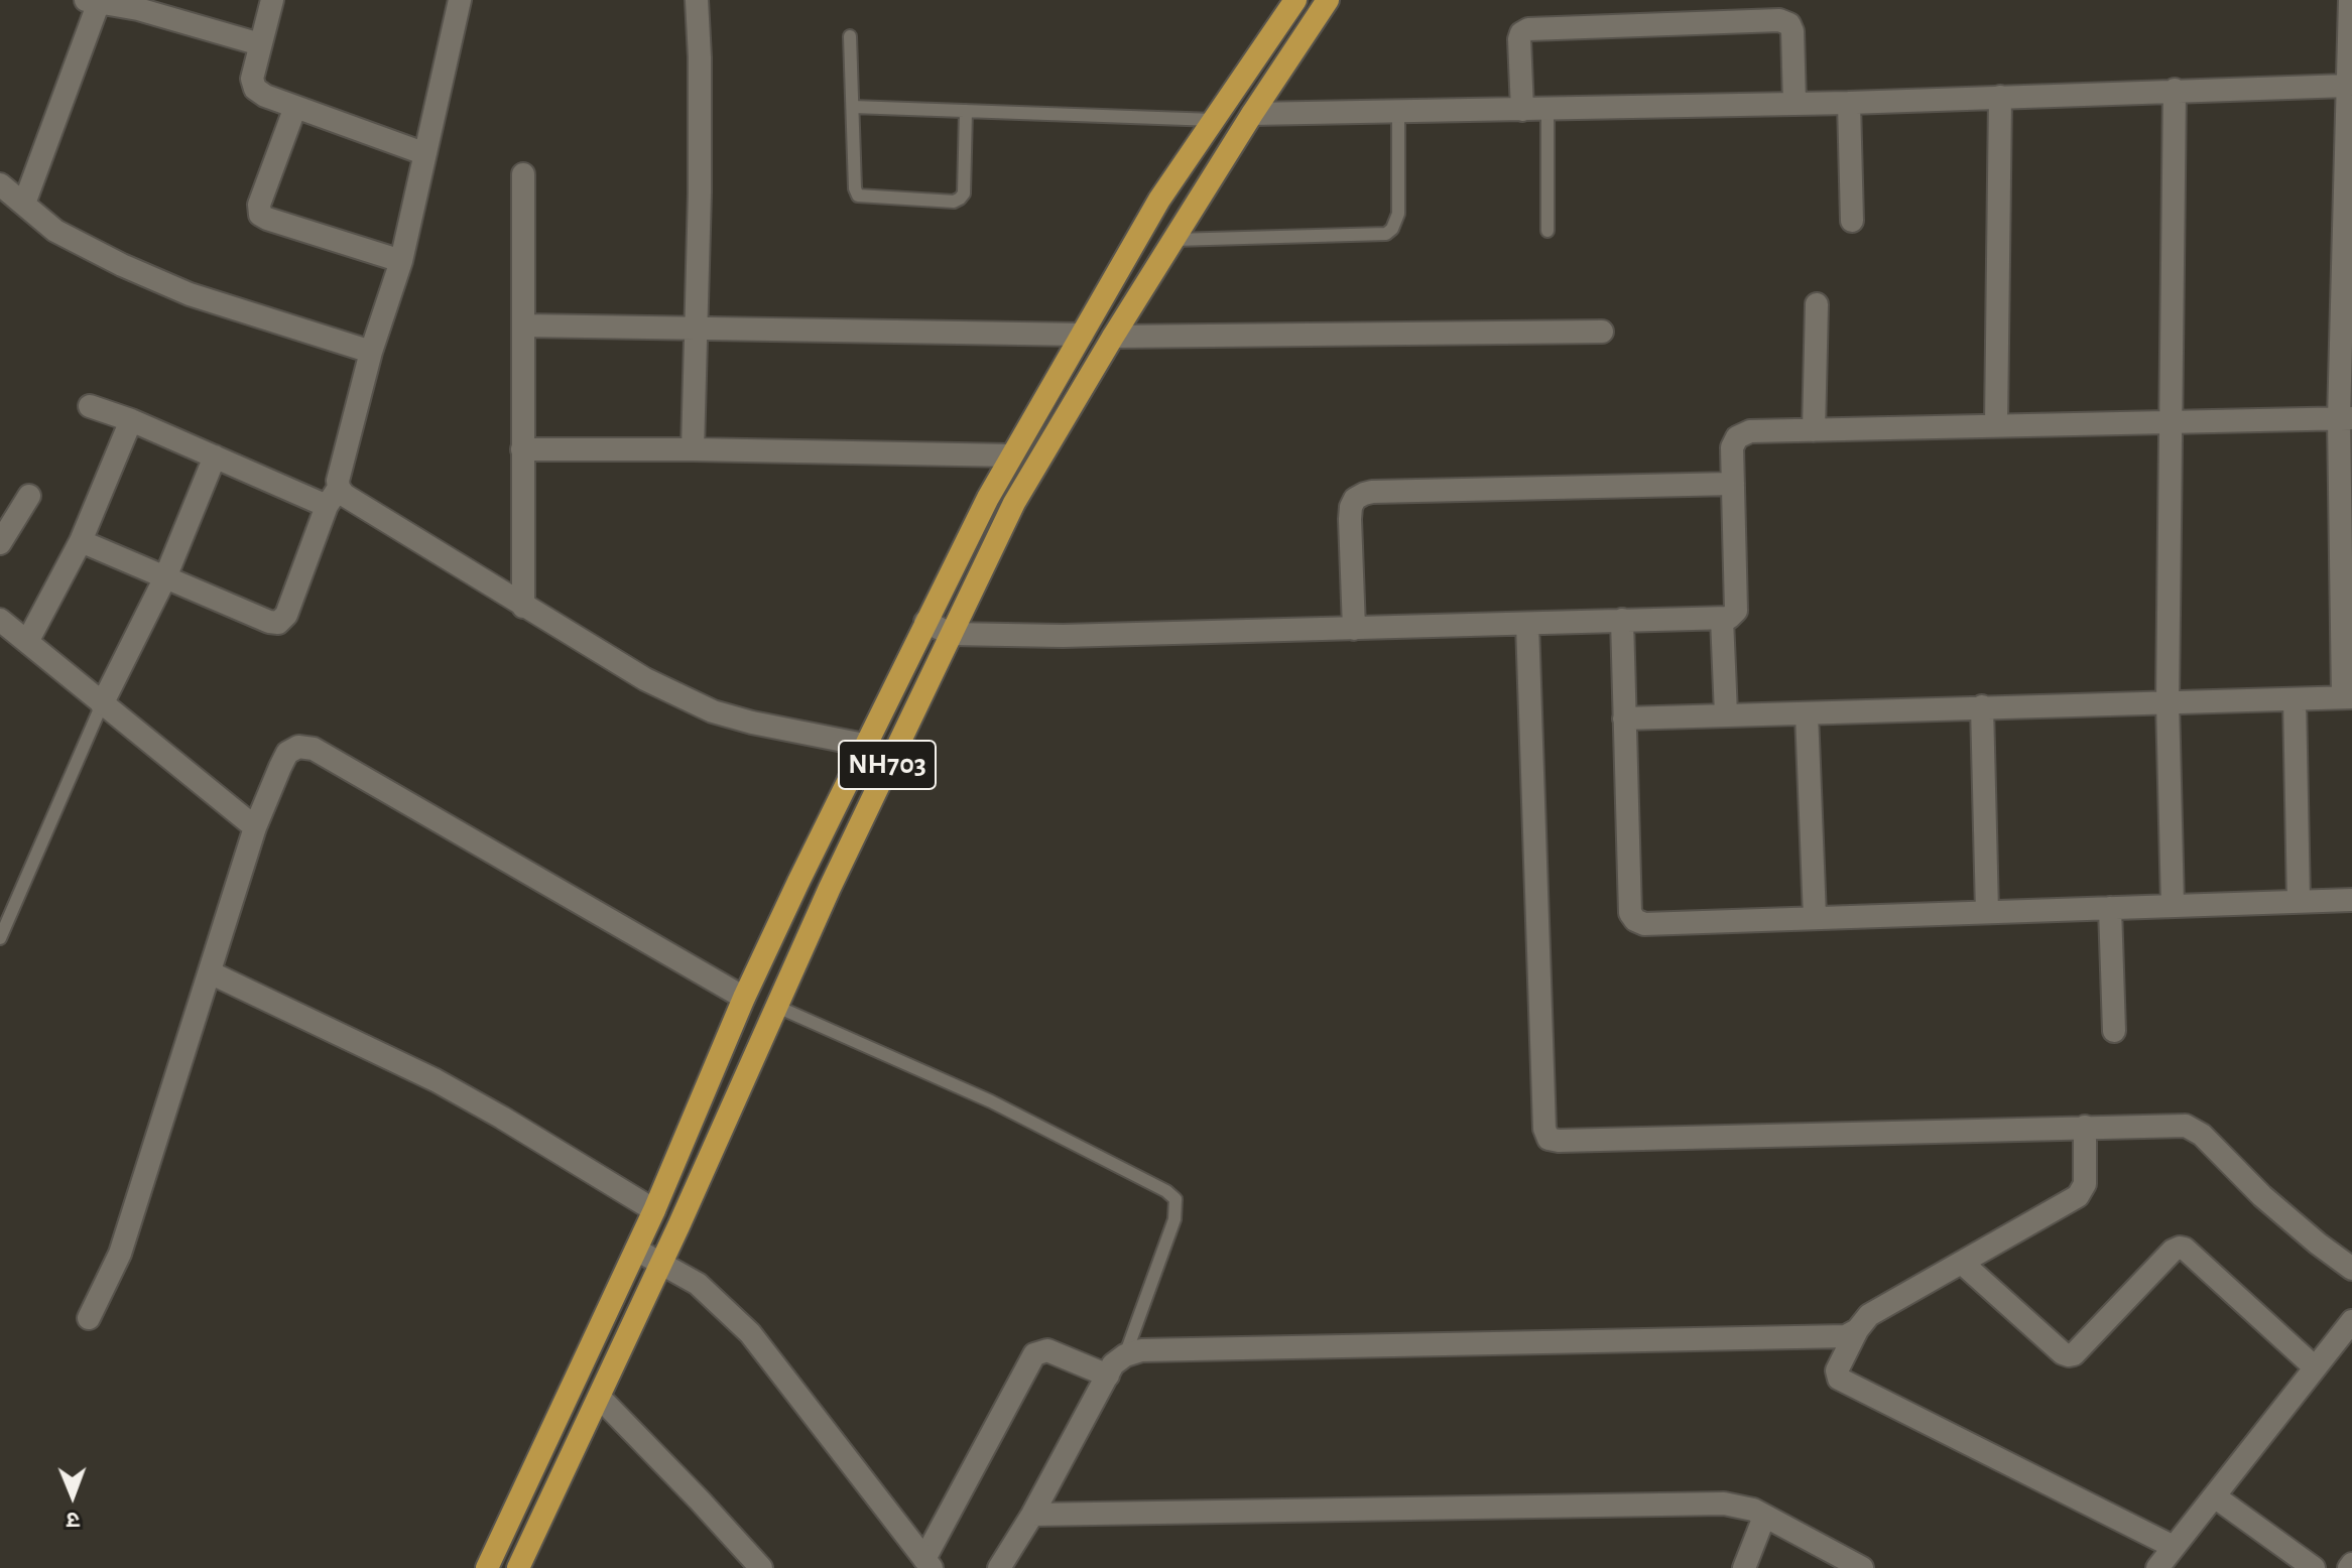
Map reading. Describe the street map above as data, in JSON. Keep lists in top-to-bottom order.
{
  "streets": {
    "highway": ["NH703"]
  },
  "north": "bottom"
}
